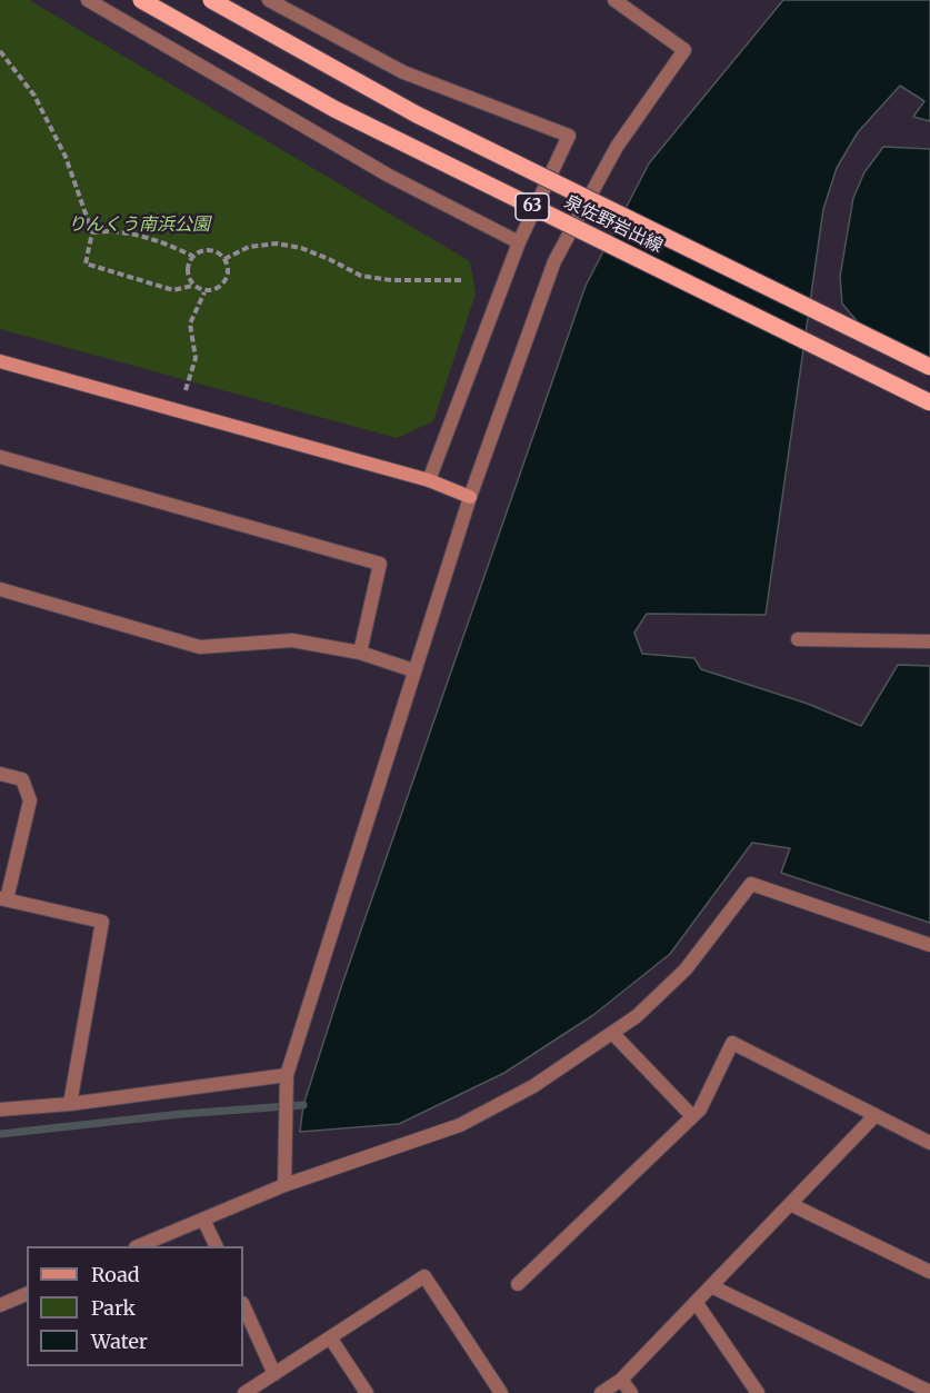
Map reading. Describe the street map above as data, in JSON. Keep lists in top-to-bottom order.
{
  "streets": {
    "main road": ["63", "泉佐野岩出線"]
  },
  "parks": ["りんくう南浜公園"],
  "legend": ["Road", "Park", "Water"]
}
